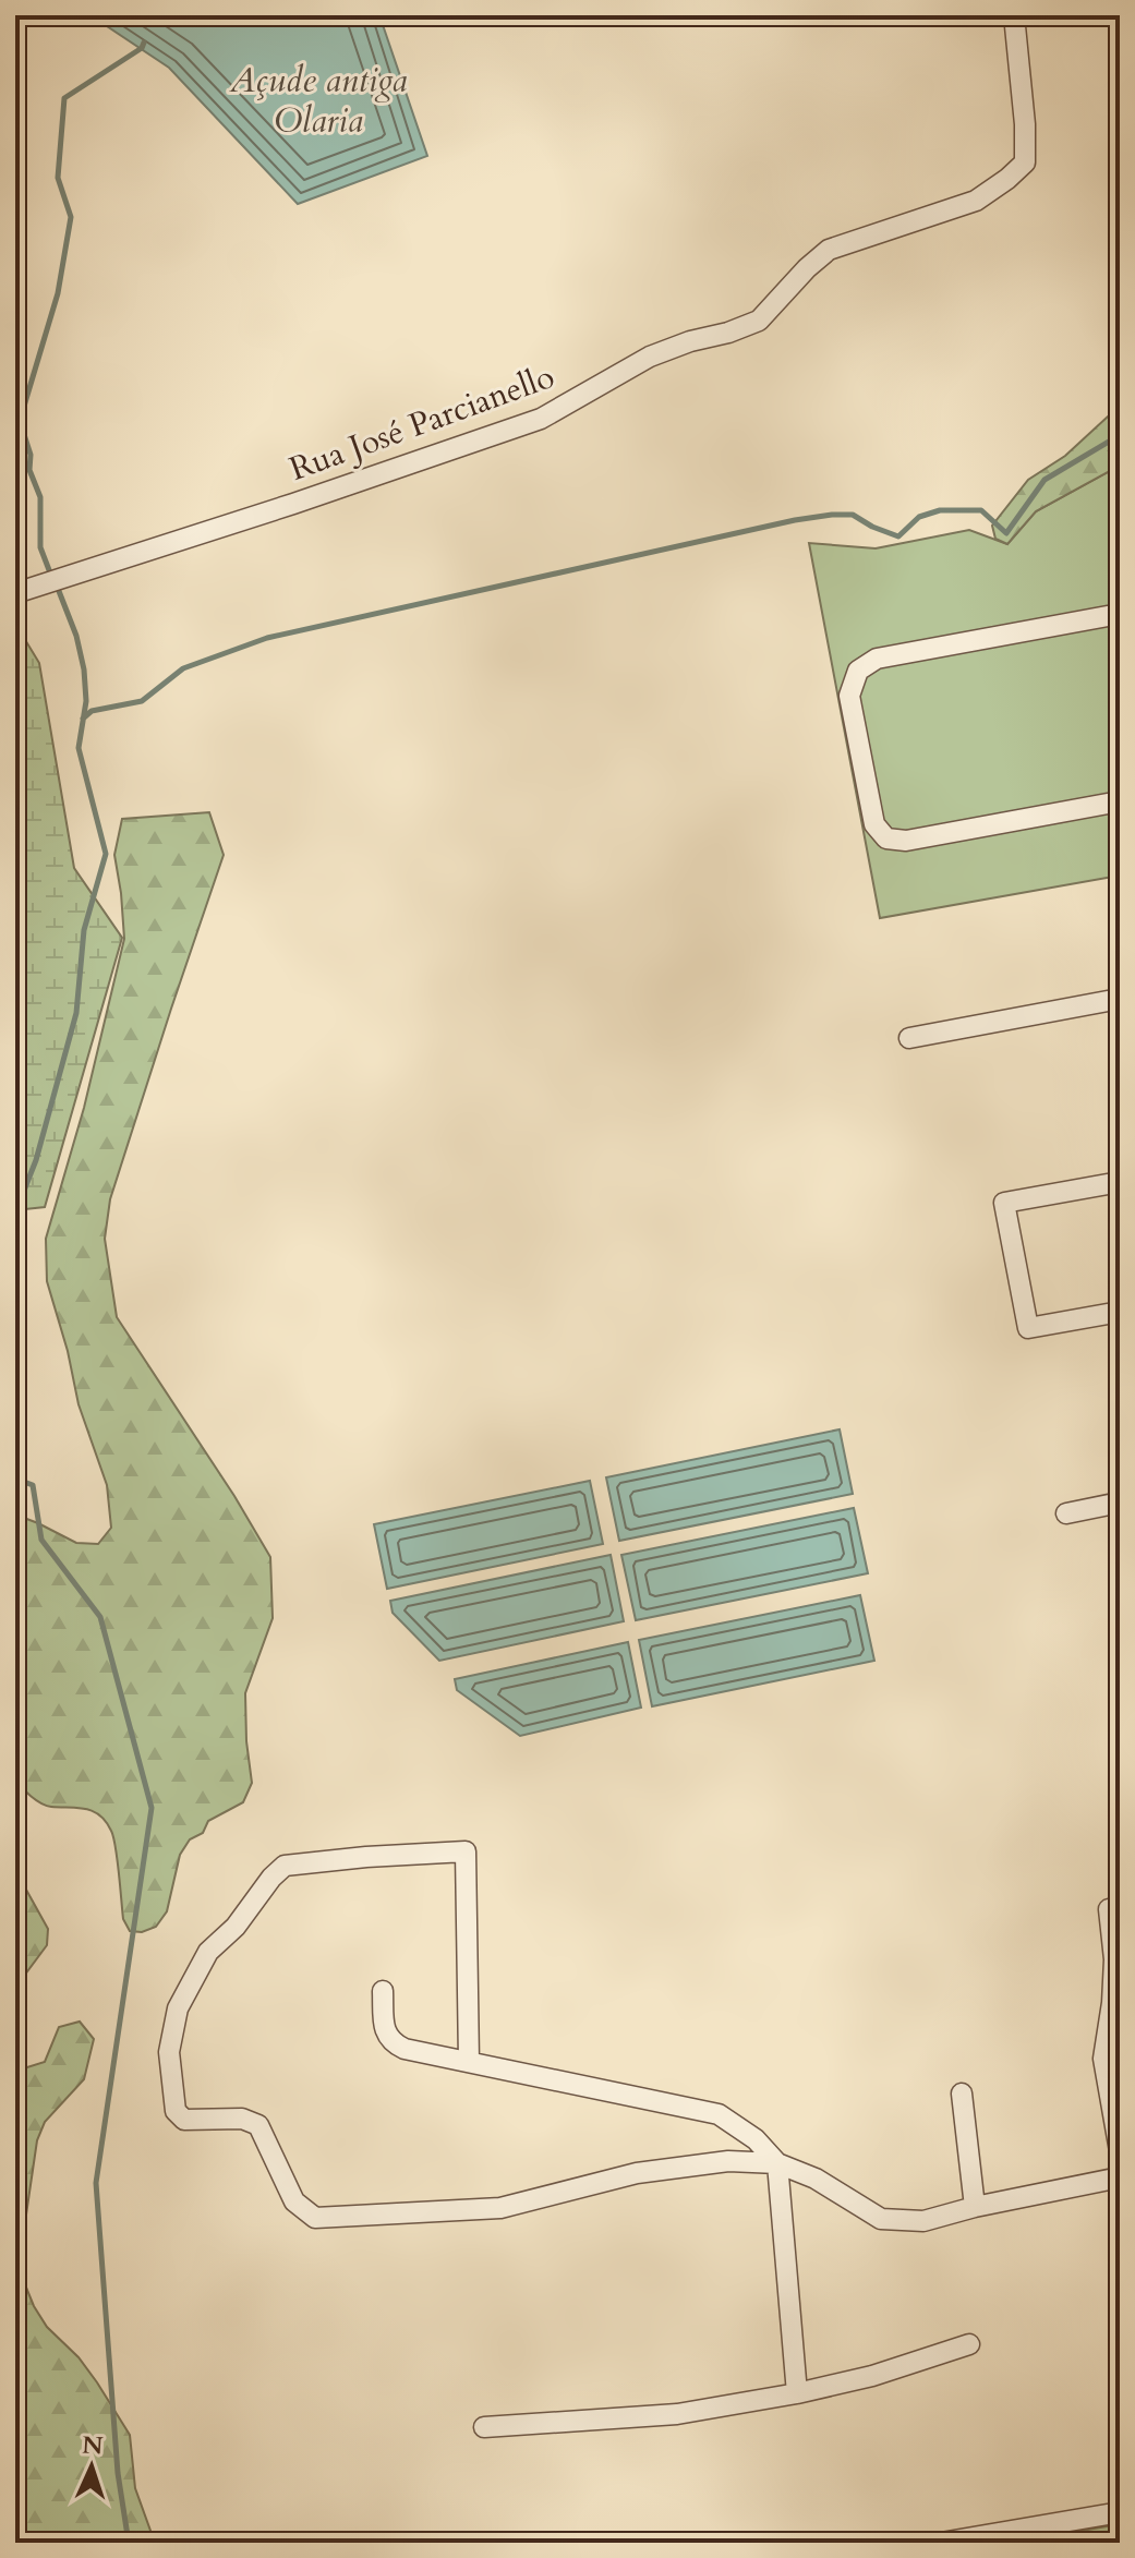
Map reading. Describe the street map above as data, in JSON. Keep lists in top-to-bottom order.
{
  "streets": {
    "street": ["Rua José Parcianello"]
  },
  "water": ["Açude antiga Olaria"],
  "north": "top"
}
